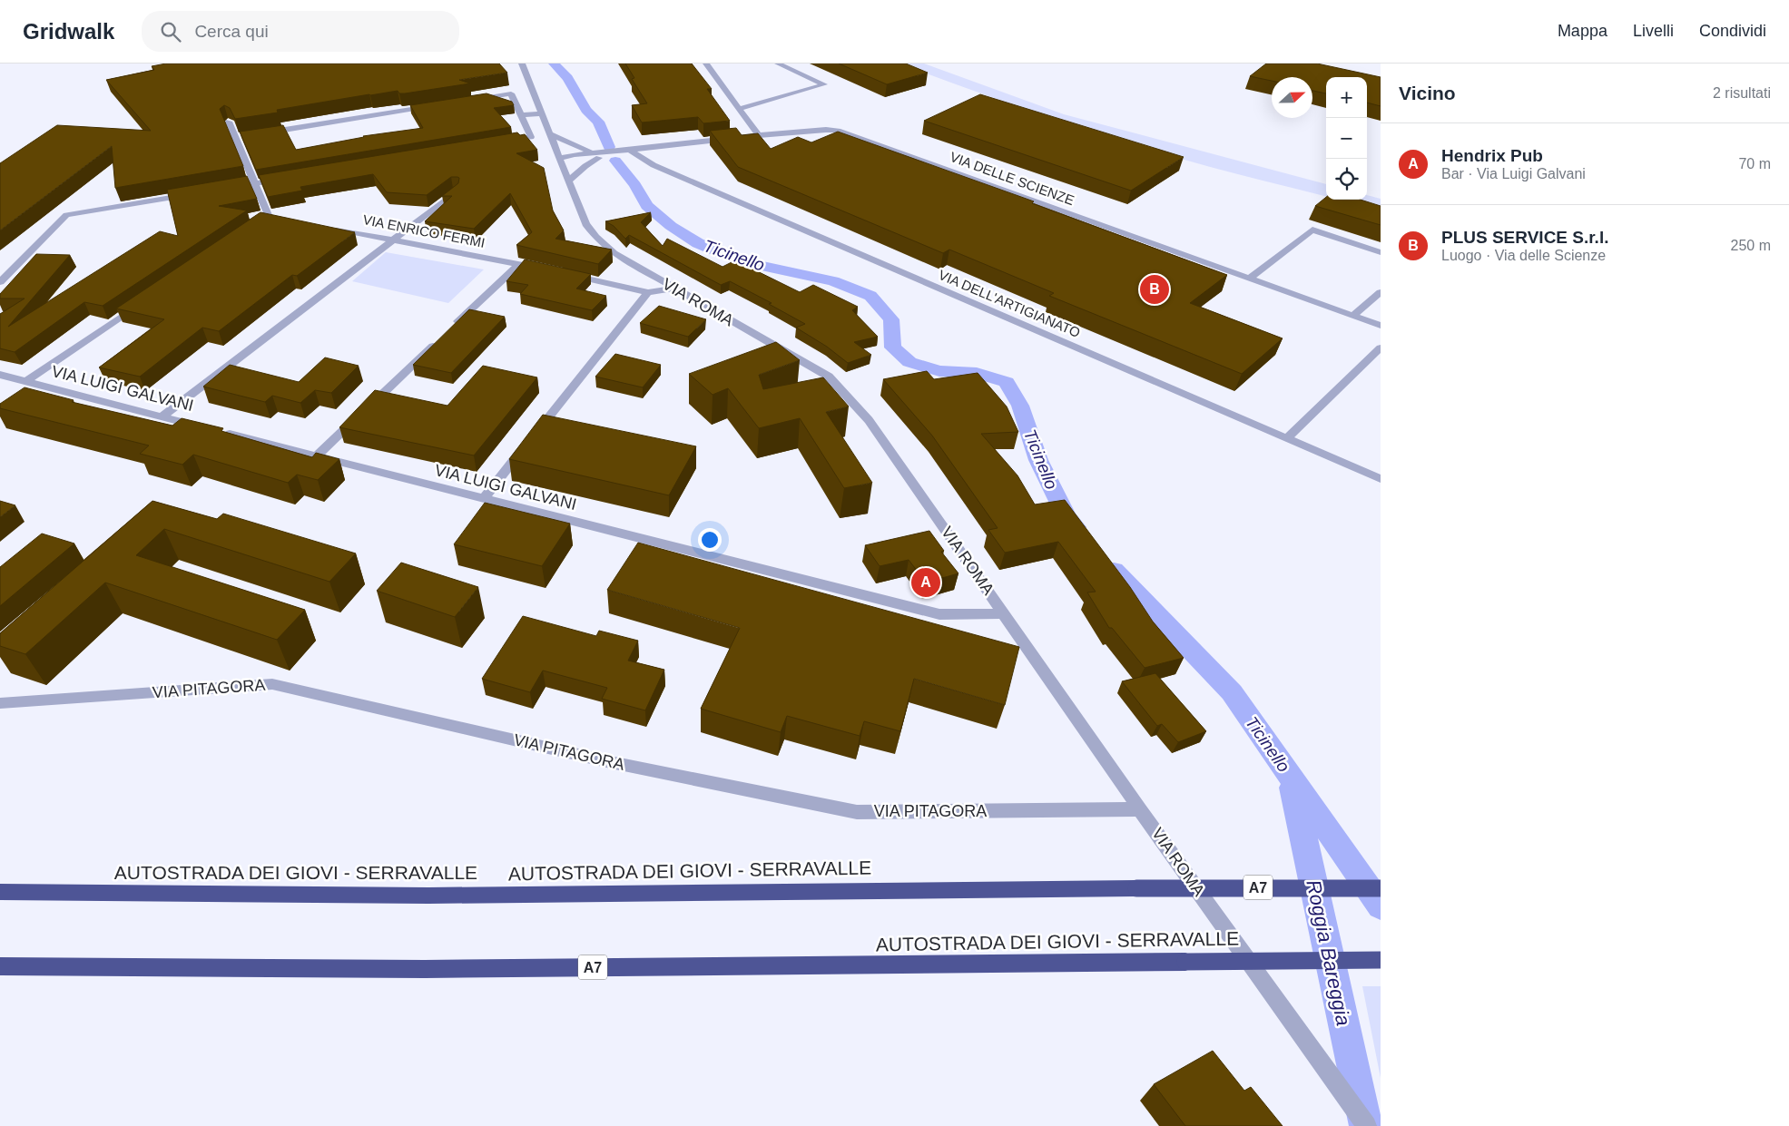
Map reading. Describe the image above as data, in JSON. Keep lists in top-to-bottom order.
{
  "streets": {
    "highway": ["AUTOSTRADA DEI GIOVI - SERRAVALLE", "A7"],
    "street": [
      "VIA DELLE SCIENZE",
      "VIA ENRICO FERMI",
      "VIA ROMA",
      "VIA DELL'ARTIGIANATO",
      "VIA LUIGI GALVANI",
      "VIA PITAGORA"
    ]
  },
  "crossings": [
    ["VIA DELLE SCIENZE", "VIA ROMA"],
    ["VIA DELLE SCIENZE", "VIA DELL'ARTIGIANATO"],
    ["VIA ROMA", "VIA LUIGI GALVANI"],
    ["VIA ROMA", "VIA PITAGORA"]
  ],
  "water": ["Ticinello", "Roggia Bareggia"],
  "north": "right",
  "page": {
    "header": "Gridwalk",
    "search": "Cerca qui",
    "nav": ["Mappa", "Livelli", "Condividi"],
    "heading": ["Vicino", "2 risultati"],
    "map_buttons": ["+", "−"],
    "list": [
      {
        "mark": "A",
        "name": "Hendrix Pub",
        "note": "Bar · Via Luigi Galvani",
        "value": "70 m"
      },
      {
        "mark": "B",
        "name": "PLUS SERVICE S.r.l.",
        "note": "Luogo · Via delle Scienze",
        "value": "250 m"
      }
    ],
    "pins": ["B", "A"]
  }
}
